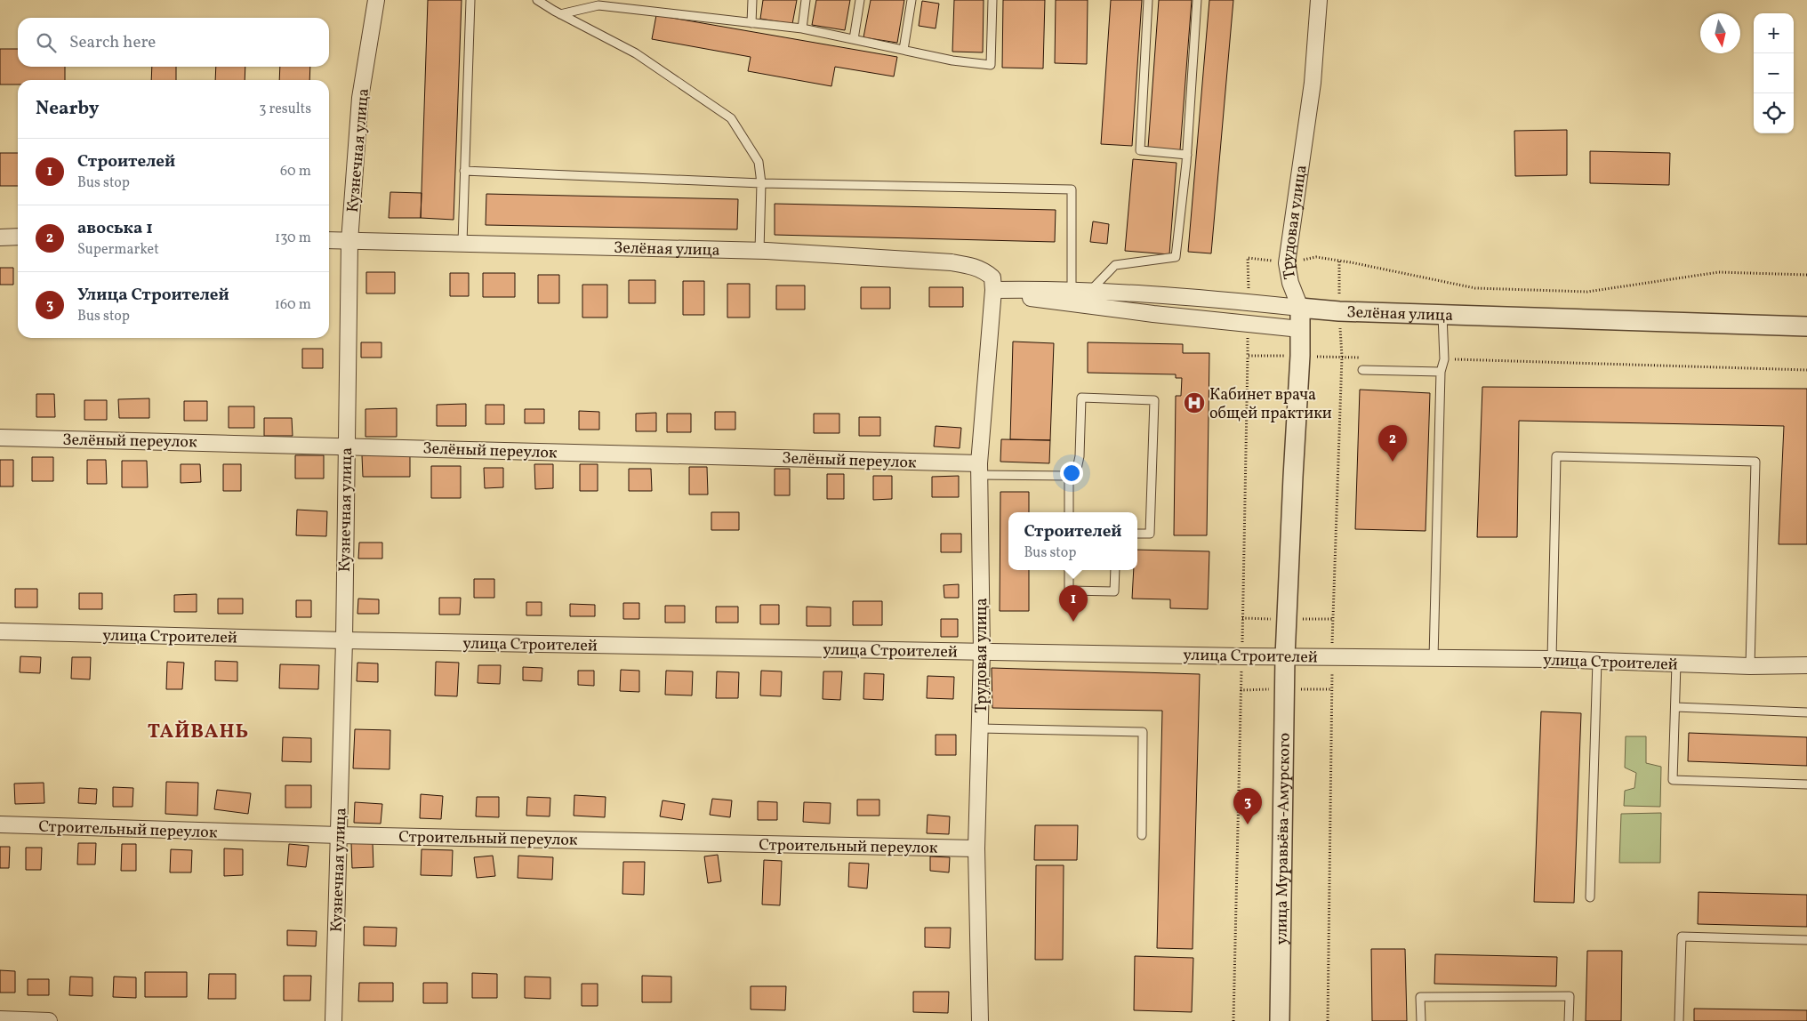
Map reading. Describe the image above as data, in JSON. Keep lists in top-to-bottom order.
{
  "streets": {
    "street": [
      "Кузнечная улица",
      "Трудовая улица",
      "Зелёная улица",
      "Зелёный переулок",
      "улица Строителей",
      "Строительный переулок",
      "улица Муравьёва-Амурского"
    ]
  },
  "crossings": [
    ["Кузнечная улица", "Зелёная улица"],
    ["Кузнечная улица", "Зелёный переулок"],
    ["Кузнечная улица", "улица Строителей"],
    ["Кузнечная улица", "Строительный переулок"],
    ["Трудовая улица", "Зелёная улица"],
    ["Трудовая улица", "Зелёный переулок"],
    ["Трудовая улица", "улица Строителей"],
    ["Трудовая улица", "Строительный переулок"],
    ["Трудовая улица", "улица Муравьёва-Амурского"],
    ["улица Строителей", "улица Муравьёва-Амурского"]
  ],
  "districts": ["ТАЙВАНЬ"],
  "places": {
    "hospital": ["Кабинет врача общей практики"]
  },
  "north": "bottom",
  "page": {
    "map_buttons": ["+", "−"],
    "search": "Search here",
    "heading": ["Nearby", "3 results"],
    "list": [
      {
        "mark": "1",
        "name": "Строителей",
        "note": "Bus stop",
        "value": "60 m"
      },
      {
        "mark": "2",
        "name": "авоська 1",
        "note": "Supermarket",
        "value": "130 m"
      },
      {
        "mark": "3",
        "name": "Улица Строителей",
        "note": "Bus stop",
        "value": "160 m"
      }
    ],
    "pins": ["2", "1", "3"],
    "popup": ["Строителей", "Bus stop"]
  }
}
